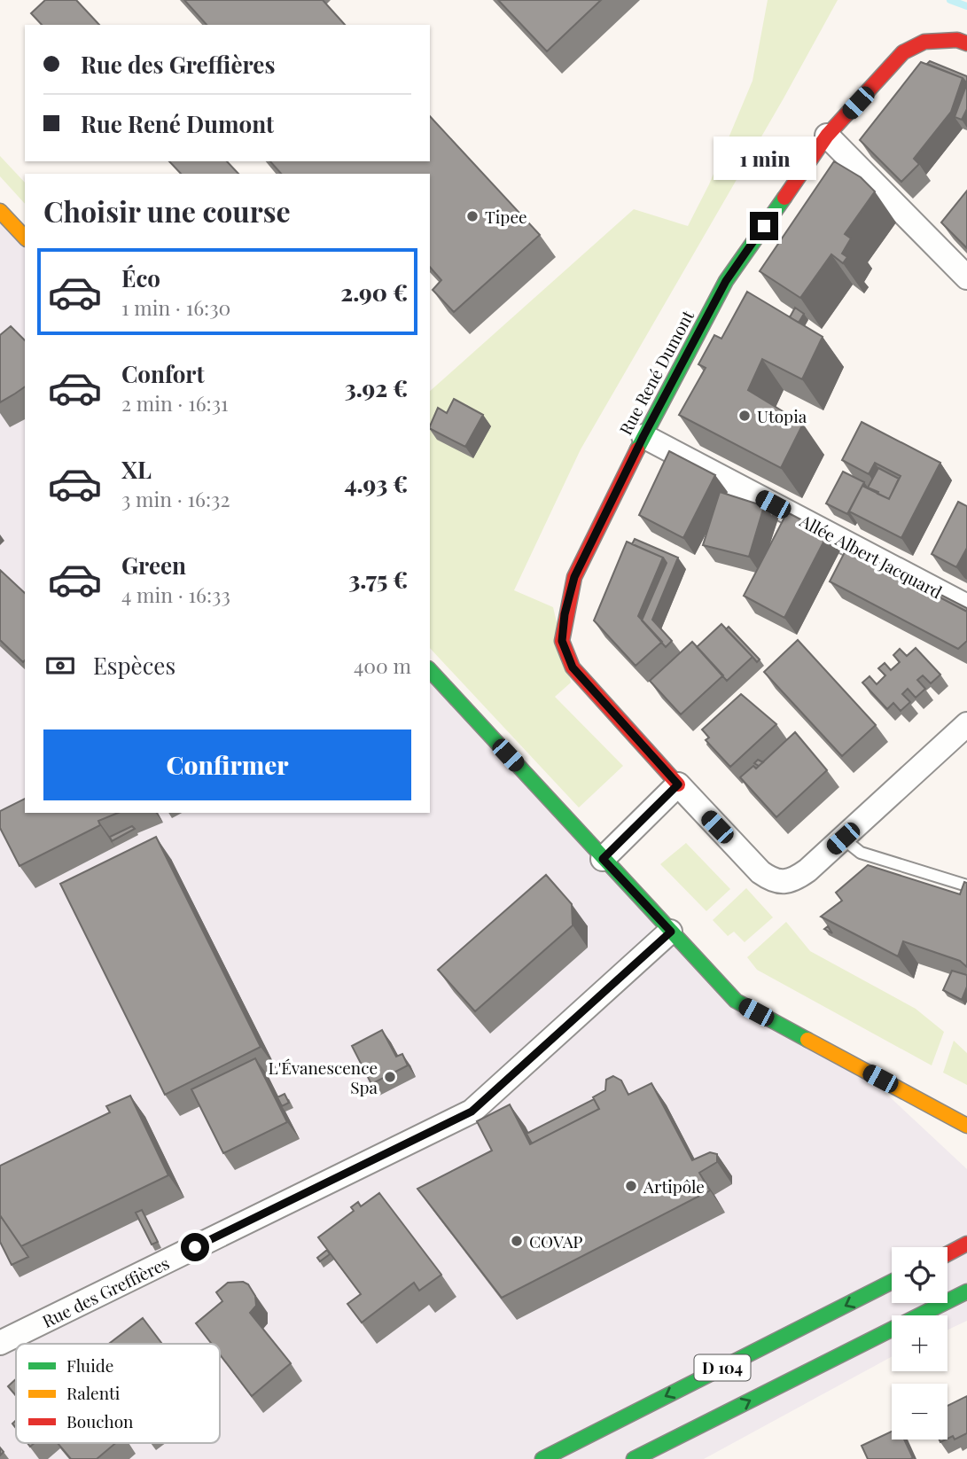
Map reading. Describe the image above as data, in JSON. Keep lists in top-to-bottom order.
{
  "streets": {
    "street": [
      "Rue René Dumont",
      "Allée Albert Jacquard",
      "Rue des Greffières",
      "D 104"
    ]
  },
  "crossings": [
    ["Rue René Dumont", "Allée Albert Jacquard"]
  ],
  "places": [
    "Tipee",
    "Utopia",
    "L'Évanescence Spa",
    "Artipôle",
    "COVAP"
  ],
  "legend": ["Fluide", "Ralenti", "Bouchon"],
  "page": {
    "banner": ["Rue des Greffières", "Rue René Dumont"],
    "bubble": "1 min",
    "heading": "Choisir une course",
    "list": [
      {
        "name": "Éco",
        "note": "1 min · 16:30",
        "value": "2.90 €"
      },
      {
        "name": "Confort",
        "note": "2 min · 16:31",
        "value": "3.92 €"
      },
      {
        "name": "XL",
        "note": "3 min · 16:32",
        "value": "4.93 €"
      },
      {
        "name": "Green",
        "note": "4 min · 16:33",
        "value": "3.75 €"
      }
    ],
    "pay": ["Espèces", "400 m"],
    "buttons": "Confirmer",
    "map_buttons": ["+", "−"]
  }
}
